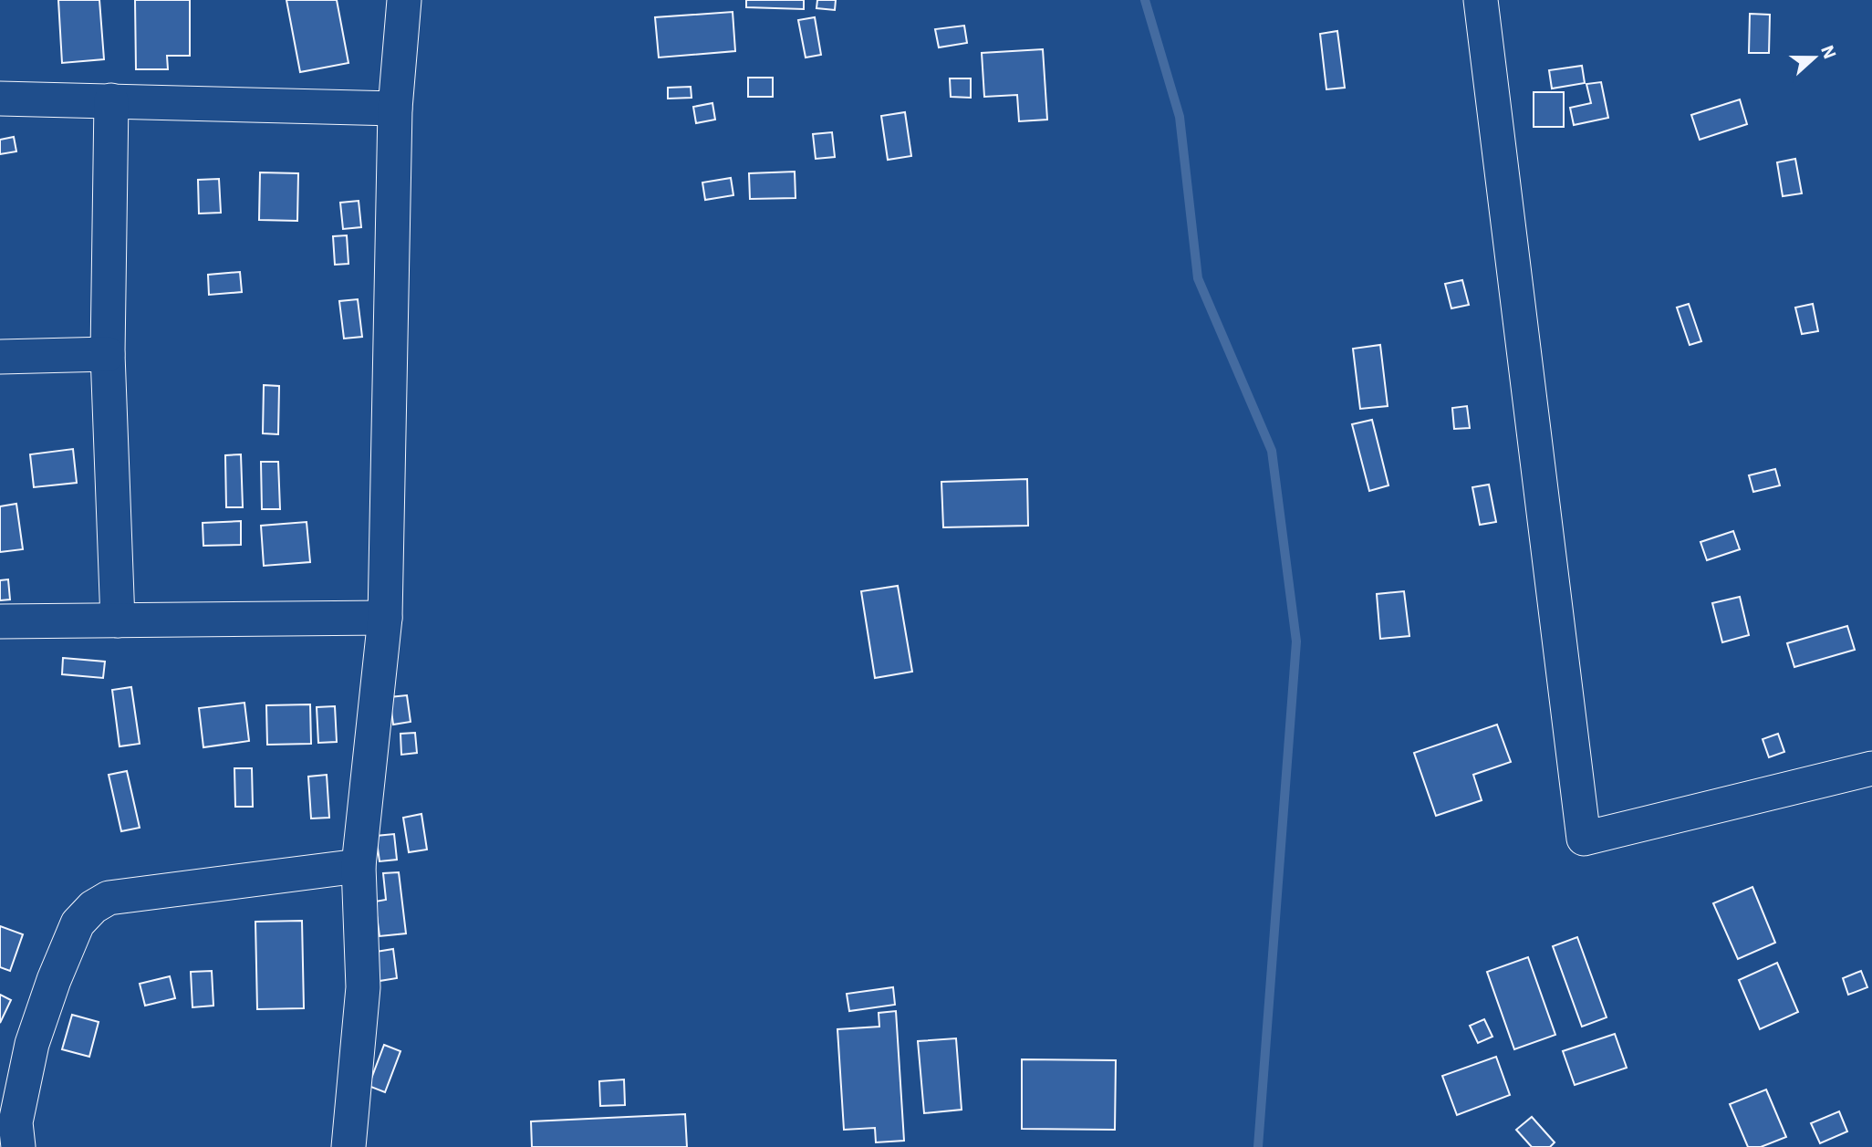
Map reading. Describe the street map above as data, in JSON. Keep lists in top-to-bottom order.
{
  "north": "right"
}
